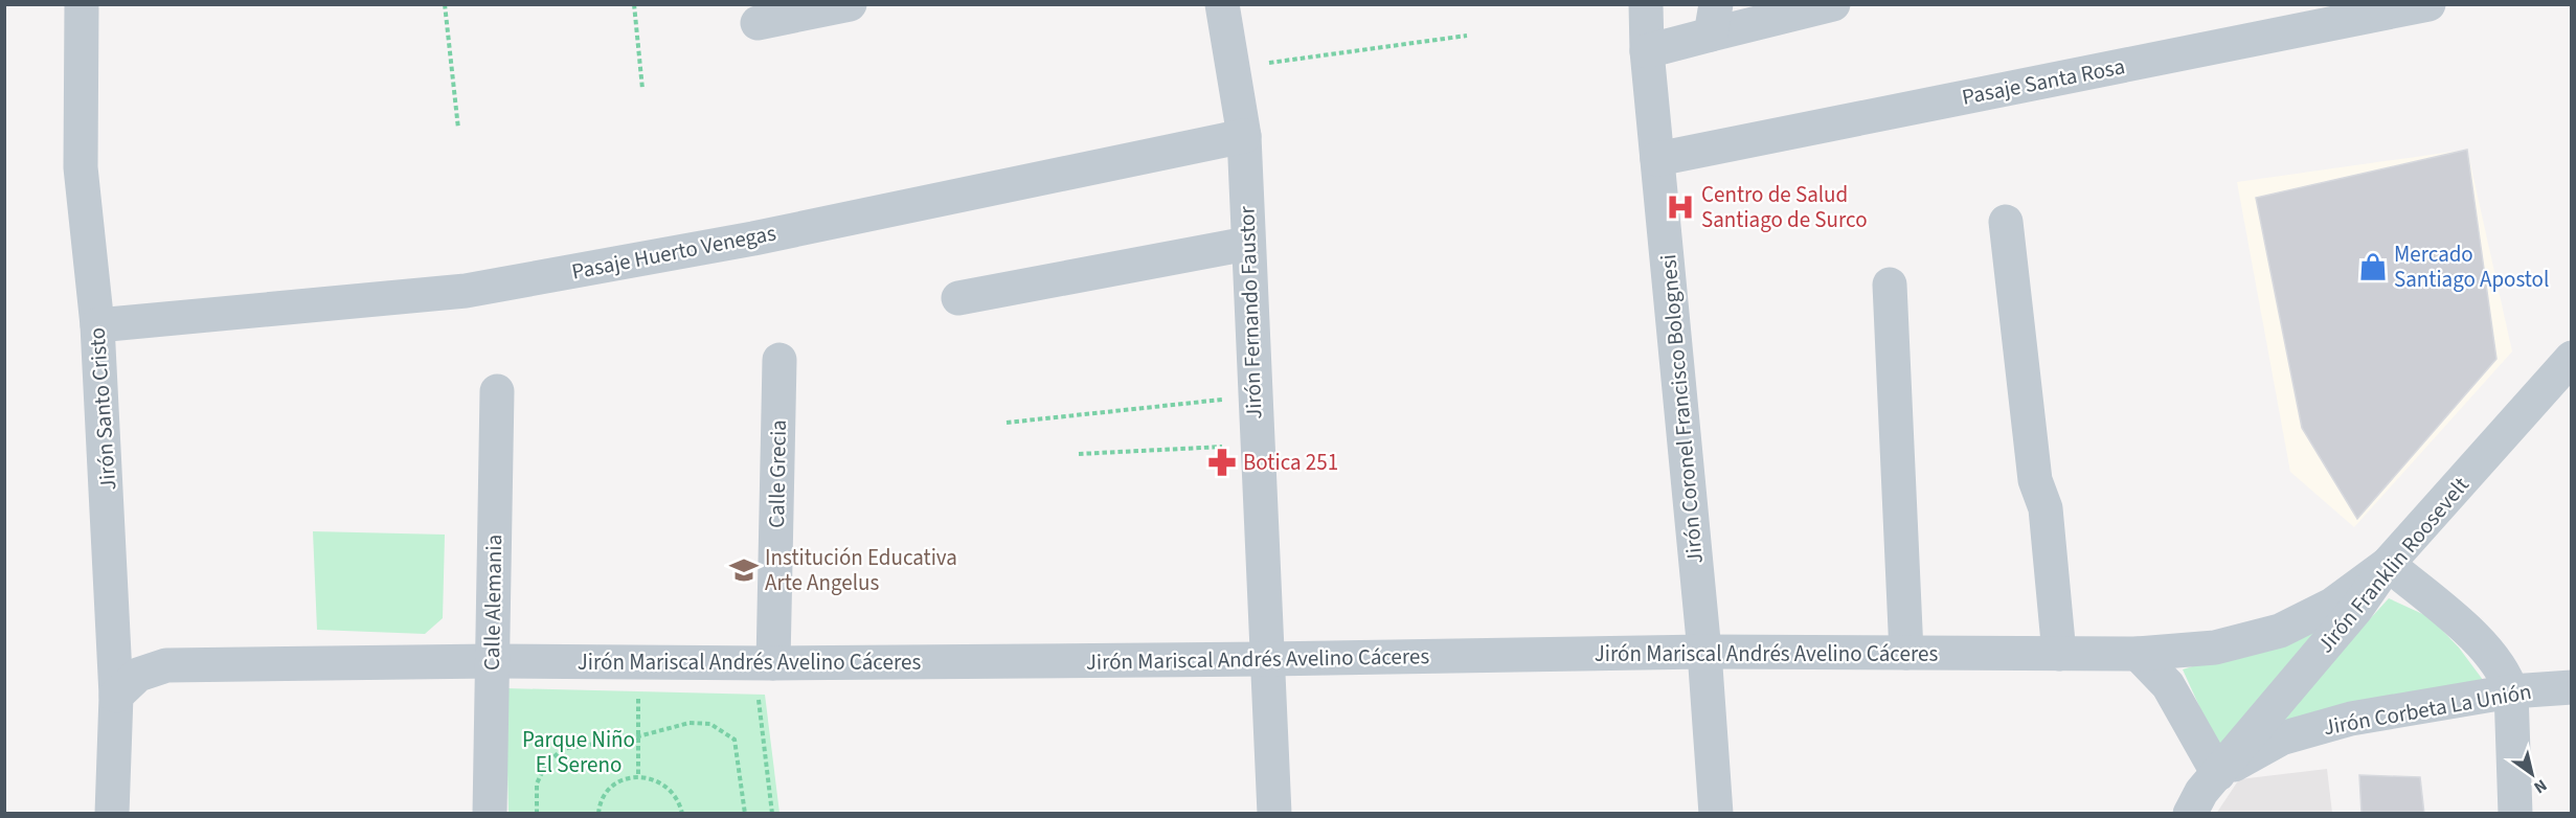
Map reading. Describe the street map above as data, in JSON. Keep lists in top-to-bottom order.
{
  "streets": {
    "street": [
      "Pasaje Santa Rosa",
      "Pasaje Huerto Venegas",
      "Jirón Fernando Faustor",
      "Jirón Santo Cristo",
      "Jirón Coronel Francisco Bolognesi",
      "Calle Grecia",
      "Jirón Franklin Roosevelt",
      "Calle Alemania",
      "Jirón Mariscal Andrés Avelino Cáceres",
      "Jirón Corbeta La Unión"
    ]
  },
  "crossings": [
    ["Pasaje Santa Rosa", "Jirón Coronel Francisco Bolognesi"],
    ["Pasaje Huerto Venegas", "Jirón Fernando Faustor"],
    ["Pasaje Huerto Venegas", "Jirón Santo Cristo"],
    ["Jirón Fernando Faustor", "Jirón Mariscal Andrés Avelino Cáceres"],
    ["Jirón Santo Cristo", "Jirón Mariscal Andrés Avelino Cáceres"],
    ["Jirón Coronel Francisco Bolognesi", "Jirón Mariscal Andrés Avelino Cáceres"],
    ["Calle Grecia", "Jirón Mariscal Andrés Avelino Cáceres"],
    ["Jirón Franklin Roosevelt", "Jirón Mariscal Andrés Avelino Cáceres"],
    ["Jirón Franklin Roosevelt", "Jirón Corbeta La Unión"],
    ["Calle Alemania", "Jirón Mariscal Andrés Avelino Cáceres"]
  ],
  "parks": ["Parque Niño El Sereno"],
  "places": {
    "hospital": ["Centro de Salud Santiago de Surco"],
    "shop": ["Mercado Santiago Apostol"],
    "pharmacy": ["Botica 251"],
    "school or university": ["Institución Educativa Arte Angelus"]
  },
  "north": "bottom right"
}
